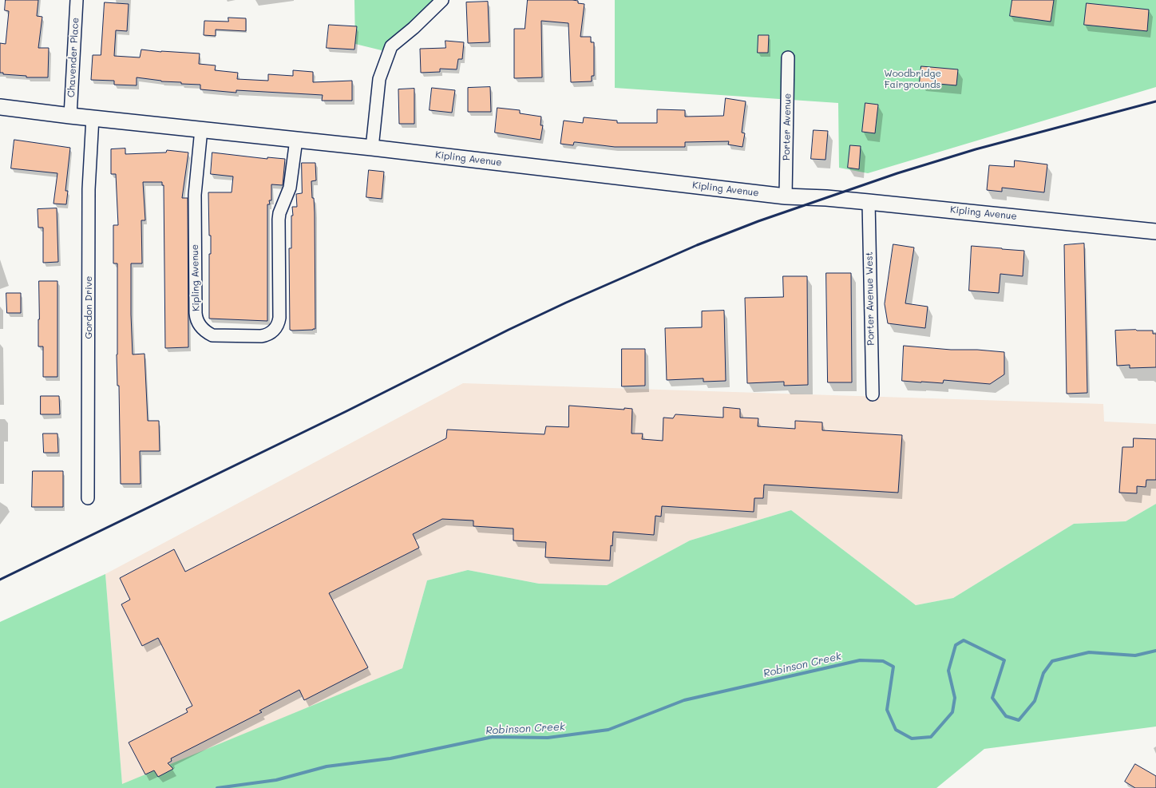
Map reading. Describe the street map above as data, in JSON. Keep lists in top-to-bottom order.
{
  "streets": {
    "street": [
      "Chavender Place",
      "Porter Avenue",
      "Kipling Avenue",
      "Porter Avenue West",
      "Gordon Drive"
    ]
  },
  "crossings": [
    ["Chavender Place", "Kipling Avenue"],
    ["Porter Avenue", "Kipling Avenue"],
    ["Kipling Avenue", "Porter Avenue West"],
    ["Kipling Avenue", "Gordon Drive"]
  ],
  "water": ["Robinson Creek"],
  "parks": ["Woodbridge Fairgrounds"]
}
